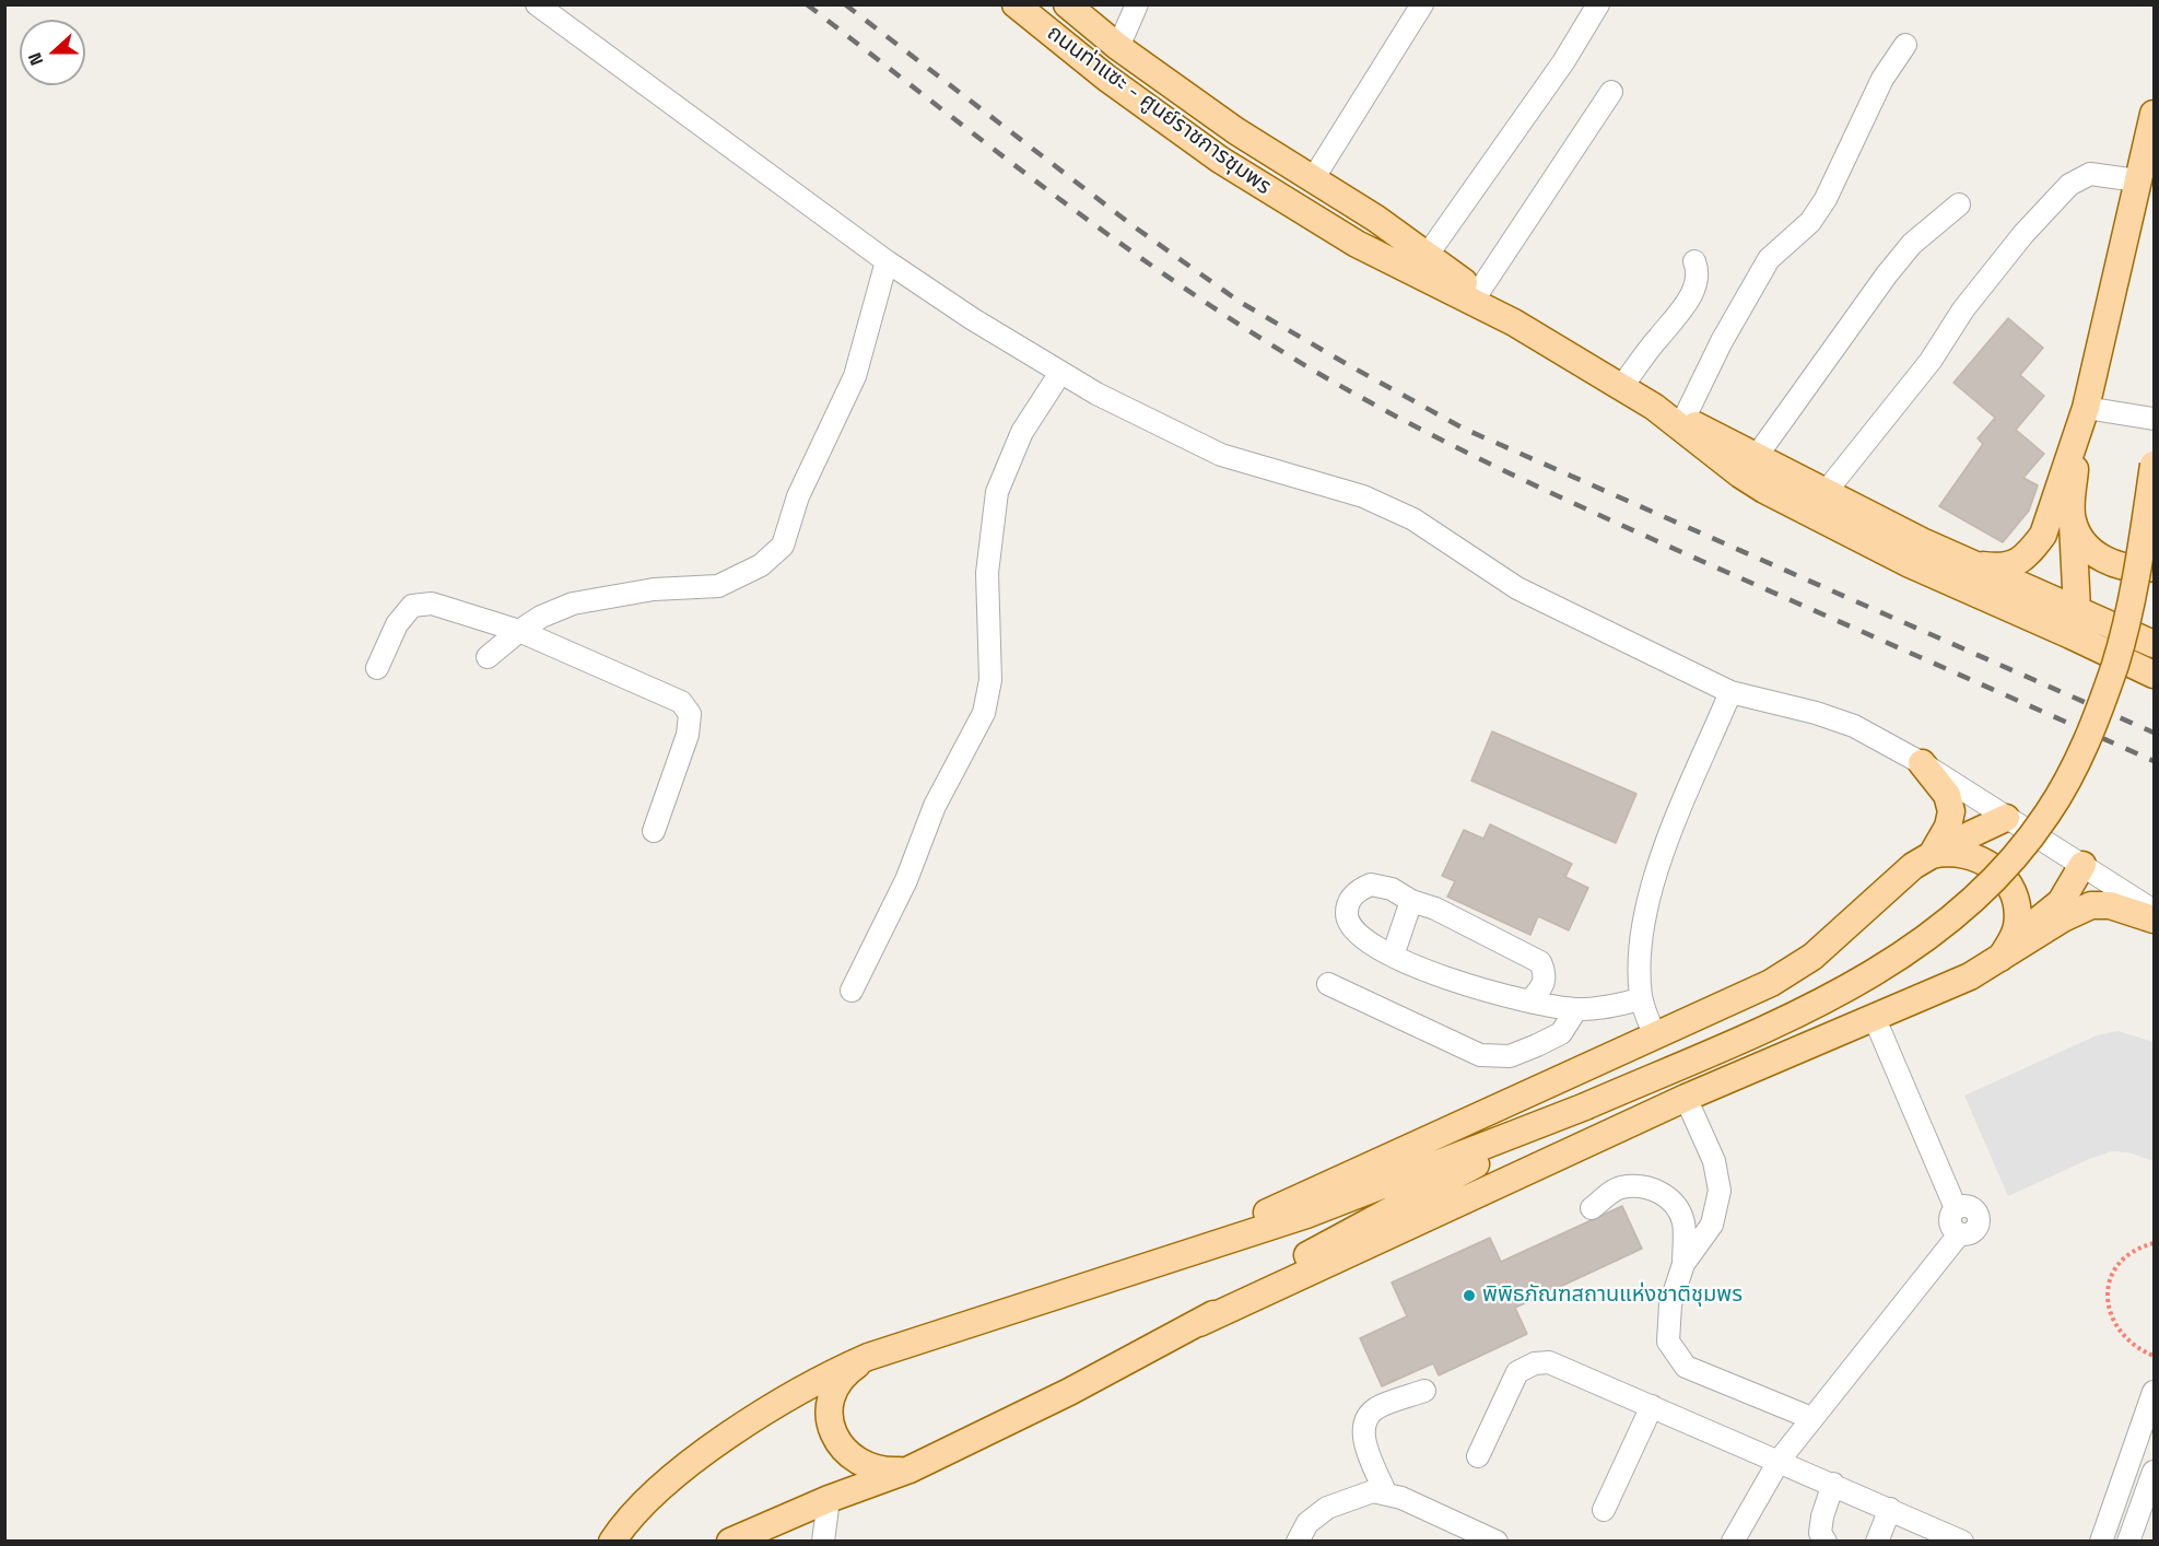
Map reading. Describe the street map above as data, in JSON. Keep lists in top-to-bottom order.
{
  "streets": {
    "main road": ["ถนนท่าแซะ - ศูนย์ราชการชุมพร"]
  },
  "places": ["พิพิธภัณฑสถานแห่งชาติชุมพร"],
  "north": "left"
}
